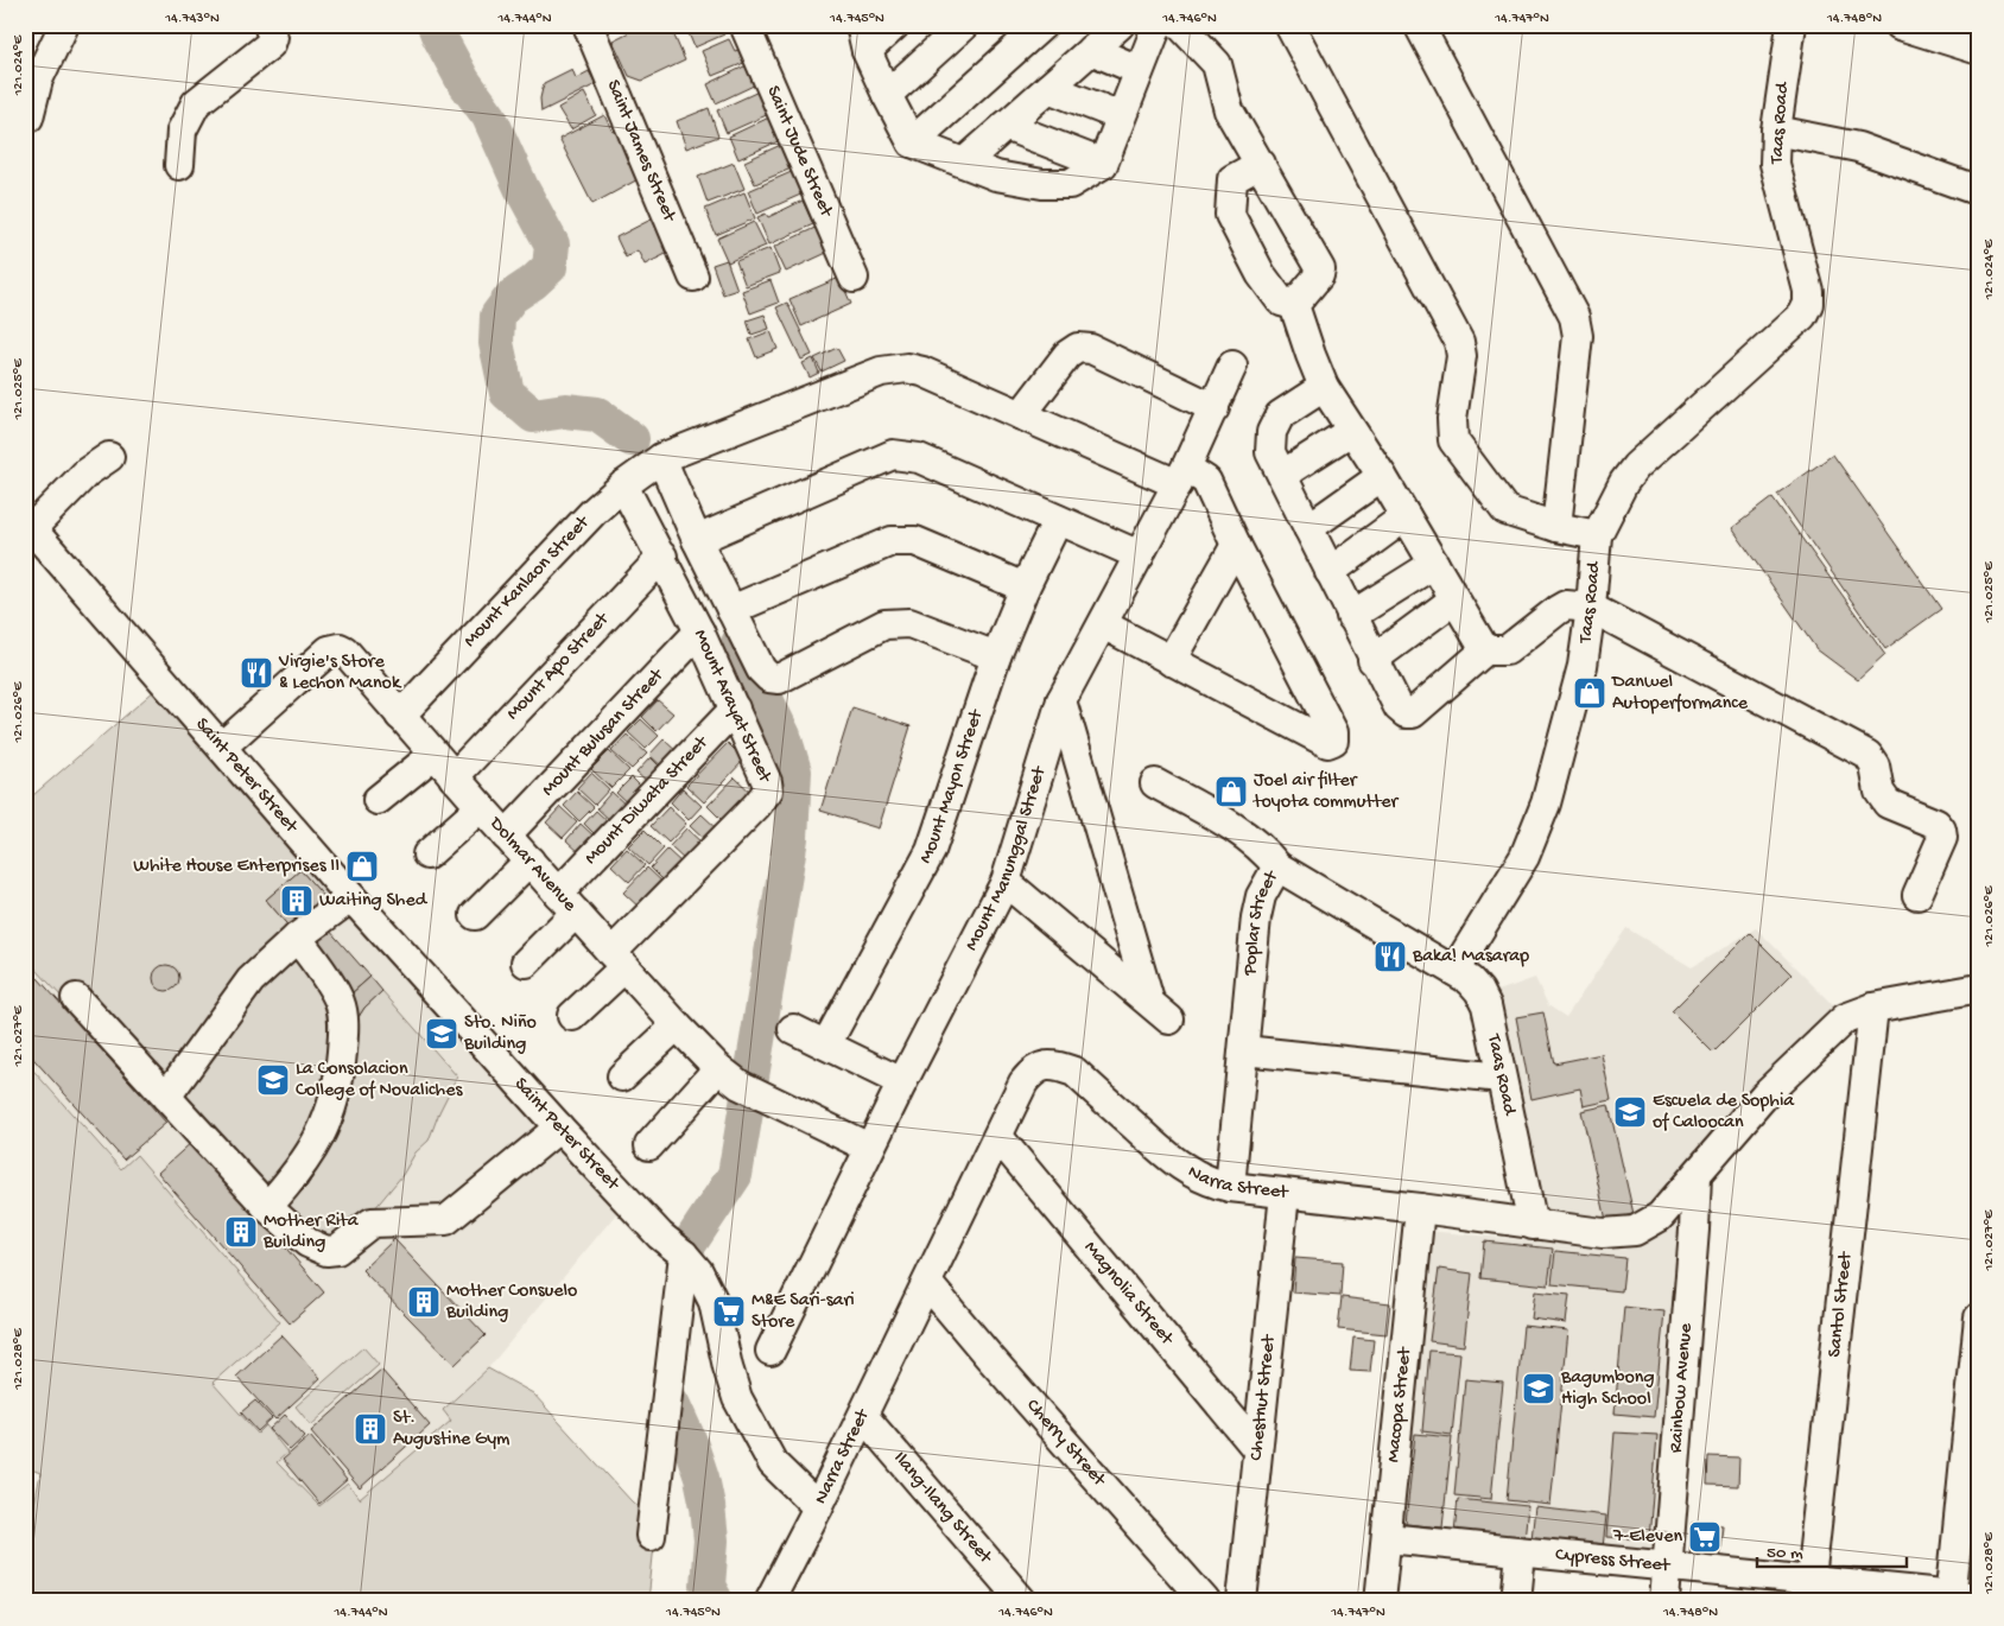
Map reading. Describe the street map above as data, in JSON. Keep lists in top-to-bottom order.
{
  "streets": {
    "street": [
      "Taas Road",
      "Saint James Street",
      "Saint Jude Street",
      "Mount Kanlaon Street",
      "Mount Apo Street",
      "Mount Arayat Street",
      "Mount Bulusan Street",
      "Saint Peter Street",
      "Mount Mayon Street",
      "Mount Diwata Street",
      "Mount Manunggal Street",
      "Dolmar Avenue",
      "Poplar Street",
      "Narra Street",
      "Magnolia Street",
      "Santol Street",
      "Rainbow Avenue",
      "Chestnut Street",
      "Macopa Street",
      "Cherry Street",
      "Ilang-Ilang Street",
      "Cypress Street"
    ]
  },
  "crossings": [
    ["Taas Road", "Poplar Street"],
    ["Taas Road", "Narra Street"],
    ["Mount Kanlaon Street", "Mount Arayat Street"],
    ["Mount Kanlaon Street", "Mount Manunggal Street"],
    ["Mount Kanlaon Street", "Dolmar Avenue"],
    ["Mount Apo Street", "Mount Arayat Street"],
    ["Mount Apo Street", "Dolmar Avenue"],
    ["Mount Arayat Street", "Mount Bulusan Street"],
    ["Mount Arayat Street", "Mount Diwata Street"],
    ["Mount Arayat Street", "Dolmar Avenue"],
    ["Mount Bulusan Street", "Dolmar Avenue"],
    ["Saint Peter Street", "Dolmar Avenue"],
    ["Saint Peter Street", "Narra Street"],
    ["Mount Diwata Street", "Dolmar Avenue"],
    ["Mount Manunggal Street", "Dolmar Avenue"],
    ["Poplar Street", "Narra Street"],
    ["Narra Street", "Magnolia Street"],
    ["Narra Street", "Santol Street"],
    ["Narra Street", "Rainbow Avenue"],
    ["Narra Street", "Chestnut Street"],
    ["Narra Street", "Macopa Street"],
    ["Narra Street", "Cherry Street"],
    ["Narra Street", "Ilang-Ilang Street"],
    ["Magnolia Street", "Chestnut Street"],
    ["Santol Street", "Cypress Street"],
    ["Rainbow Avenue", "Cypress Street"],
    ["Macopa Street", "Cypress Street"]
  ],
  "places": {
    "restaurant": ["Virgie's Store & Lechon Manok", "Baka! Masarap"],
    "shop": ["Danwel Autoperformance", "Joel air filter toyota commutter", "White House Enterprises II"],
    "building": [
      "Waiting Shed",
      "Mother Rita Building",
      "Mother Consuelo Building",
      "St. Augustine Gym"
    ],
    "school or university": [
      "Sto. Niño Building",
      "La Consolacion College of Novaliches",
      "Escuela de Sophia of Caloocan",
      "Bagumbong High School"
    ],
    "supermarket": ["M&E Sari-sari Store", "7-Eleven"]
  },
  "scale_bar": "50 m",
  "coordinates": [
    "14.743°N",
    "14.744°N",
    "14.745°N",
    "14.746°N",
    "14.747°N",
    "14.748°N",
    "121.024°E",
    "121.025°E",
    "121.026°E",
    "121.027°E",
    "121.028°E"
  ]
}
